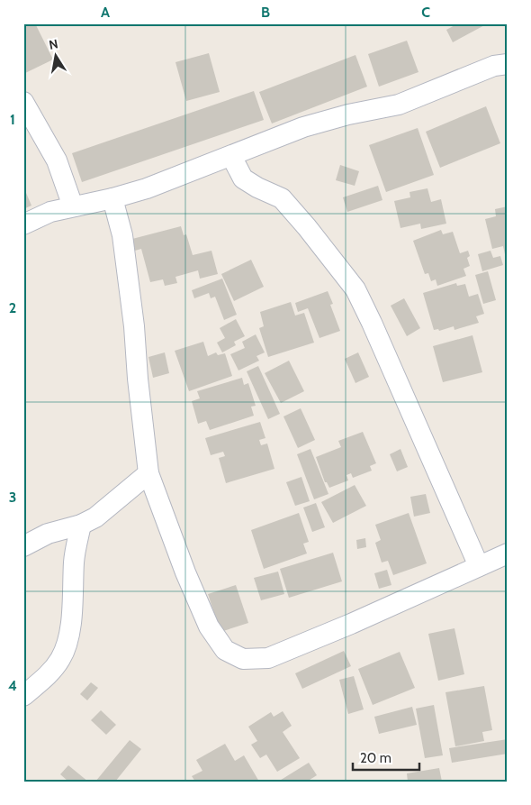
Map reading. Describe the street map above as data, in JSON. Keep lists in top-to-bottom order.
{
  "scale_bar": "20 m",
  "north": "top",
  "grid": {
    "columns": ["A", "B", "C"],
    "rows": [
      "1",
      "2",
      "3",
      "4"
    ]
  }
}
